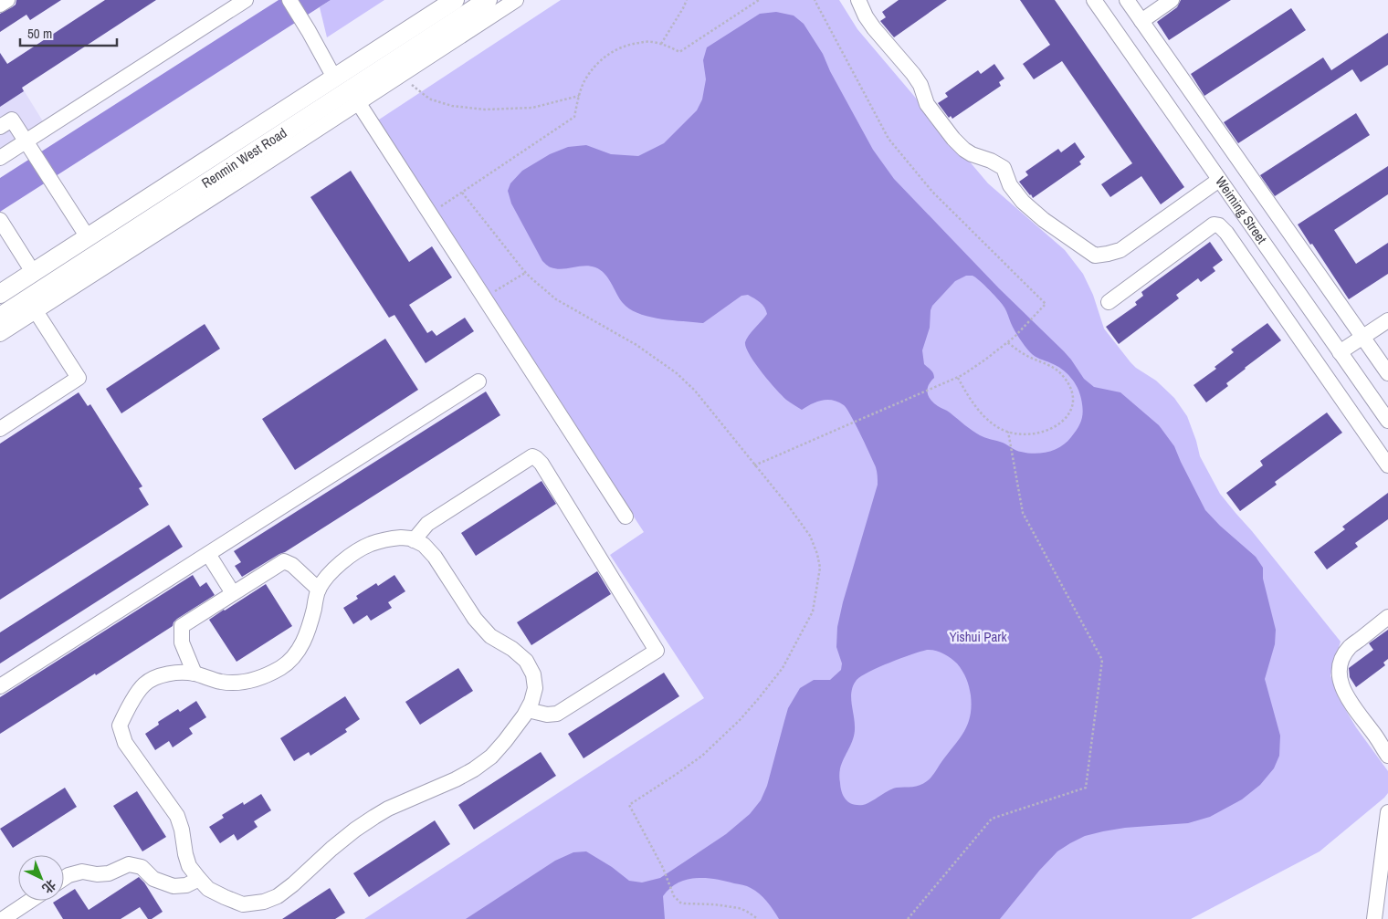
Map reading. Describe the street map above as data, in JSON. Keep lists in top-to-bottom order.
{
  "streets": {
    "main road": ["Renmin West Road"],
    "street": ["Weiming Street"]
  },
  "parks": ["Yishui Park"],
  "scale_bar": "50 m",
  "north": "bottom right"
}
